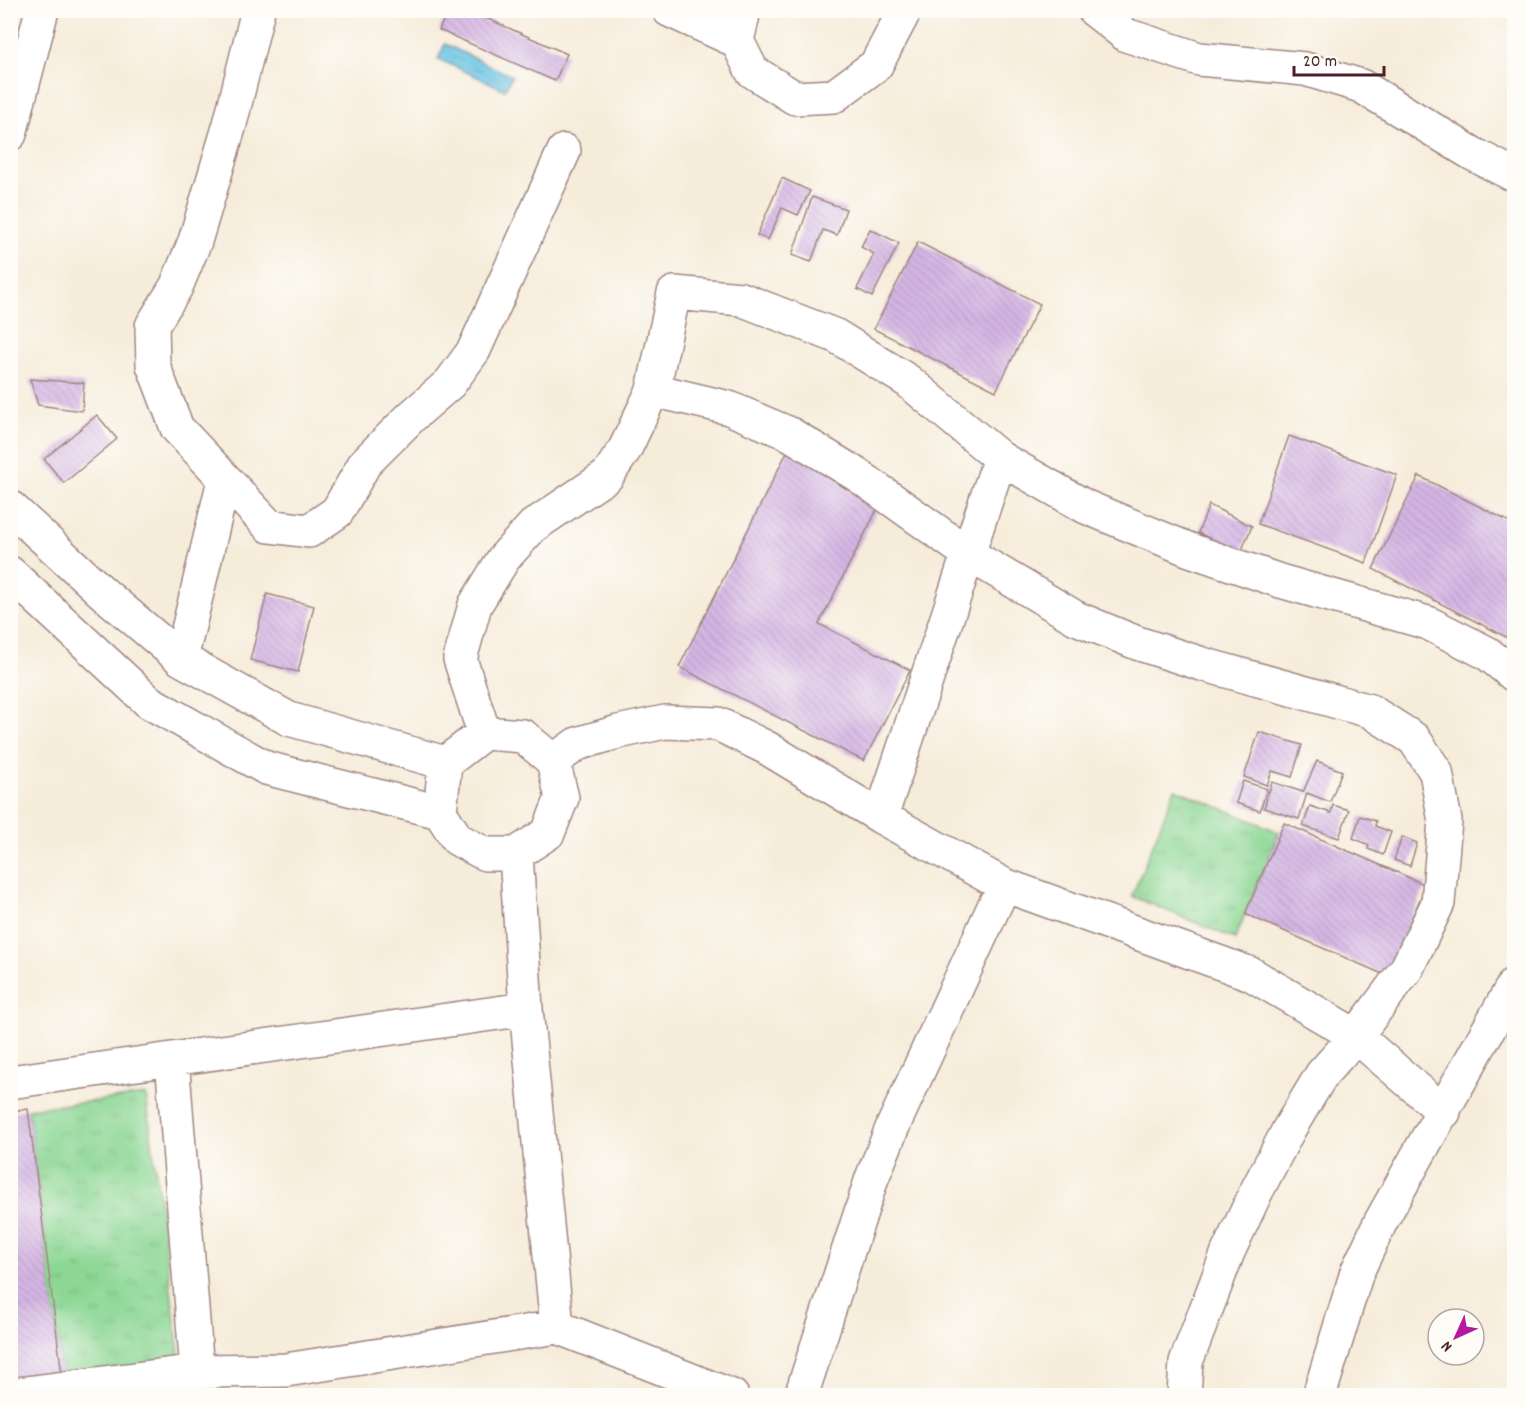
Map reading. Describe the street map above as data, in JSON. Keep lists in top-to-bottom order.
{
  "scale_bar": "20 m",
  "north": "bottom left"
}
